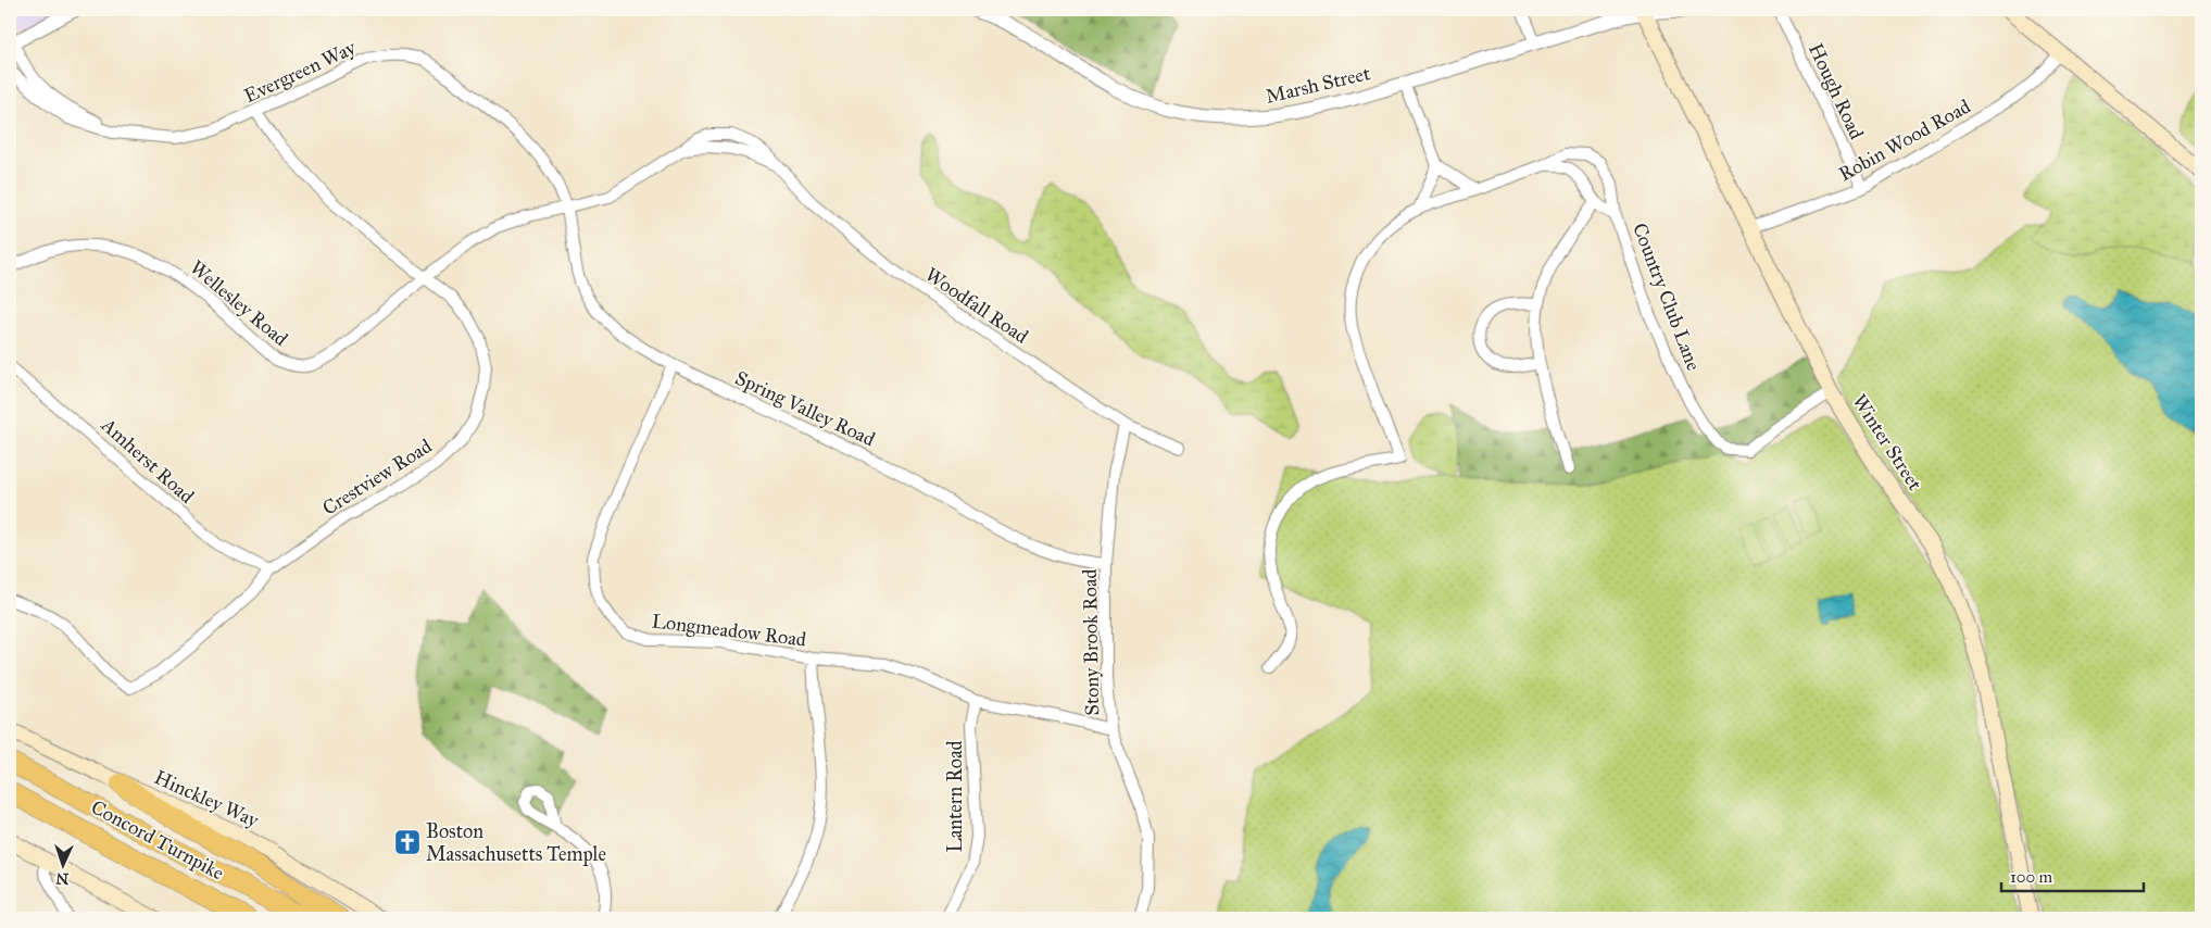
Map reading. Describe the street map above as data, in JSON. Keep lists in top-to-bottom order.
{
  "streets": {
    "highway": ["Concord Turnpike"],
    "main road": ["Winter Street", "Hinckley Way"],
    "street": [
      "Evergreen Way",
      "Marsh Street",
      "Hough Road",
      "Robin Wood Road",
      "Country Club Lane",
      "Wellesley Road",
      "Woodfall Road",
      "Spring Valley Road",
      "Amherst Road",
      "Crestview Road",
      "Longmeadow Road",
      "Stony Brook Road",
      "Lantern Road"
    ]
  },
  "crossings": [
    ["Evergreen Way", "Wellesley Road"],
    ["Evergreen Way", "Woodfall Road"],
    ["Evergreen Way", "Spring Valley Road"],
    ["Evergreen Way", "Crestview Road"],
    ["Marsh Street", "Winter Street"],
    ["Hough Road", "Robin Wood Road"],
    ["Robin Wood Road", "Winter Street"],
    ["Country Club Lane", "Winter Street"],
    ["Wellesley Road", "Woodfall Road"],
    ["Wellesley Road", "Spring Valley Road"],
    ["Wellesley Road", "Crestview Road"],
    ["Woodfall Road", "Spring Valley Road"],
    ["Woodfall Road", "Stony Brook Road"],
    ["Spring Valley Road", "Longmeadow Road"],
    ["Spring Valley Road", "Stony Brook Road"],
    ["Amherst Road", "Crestview Road"],
    ["Longmeadow Road", "Stony Brook Road"],
    ["Longmeadow Road", "Lantern Road"]
  ],
  "places": {
    "church": ["Boston Massachusetts Temple"]
  },
  "scale_bar": "100 m",
  "north": "bottom"
}
